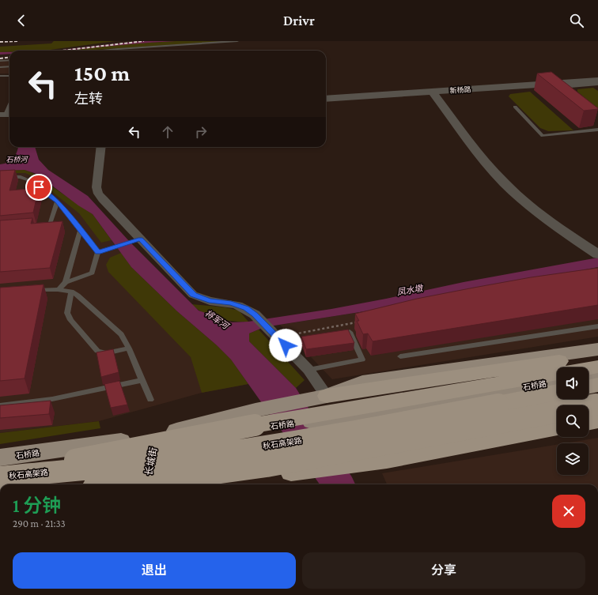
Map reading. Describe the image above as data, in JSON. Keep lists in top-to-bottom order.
{
  "streets": {
    "highway": ["秋石高架路"],
    "main road": ["石桥路"],
    "street": ["新杨路", "长城街"]
  },
  "crossings": [
    ["石桥路", "长城街"]
  ],
  "water": ["石桥河", "凤水墩", "将军河"],
  "page": {
    "header": "Drivr",
    "turn": ["150 m", "左转"],
    "heading": ["1 分钟", "290 m · 21:33"],
    "buttons": ["退出", "分享"]
  }
}
